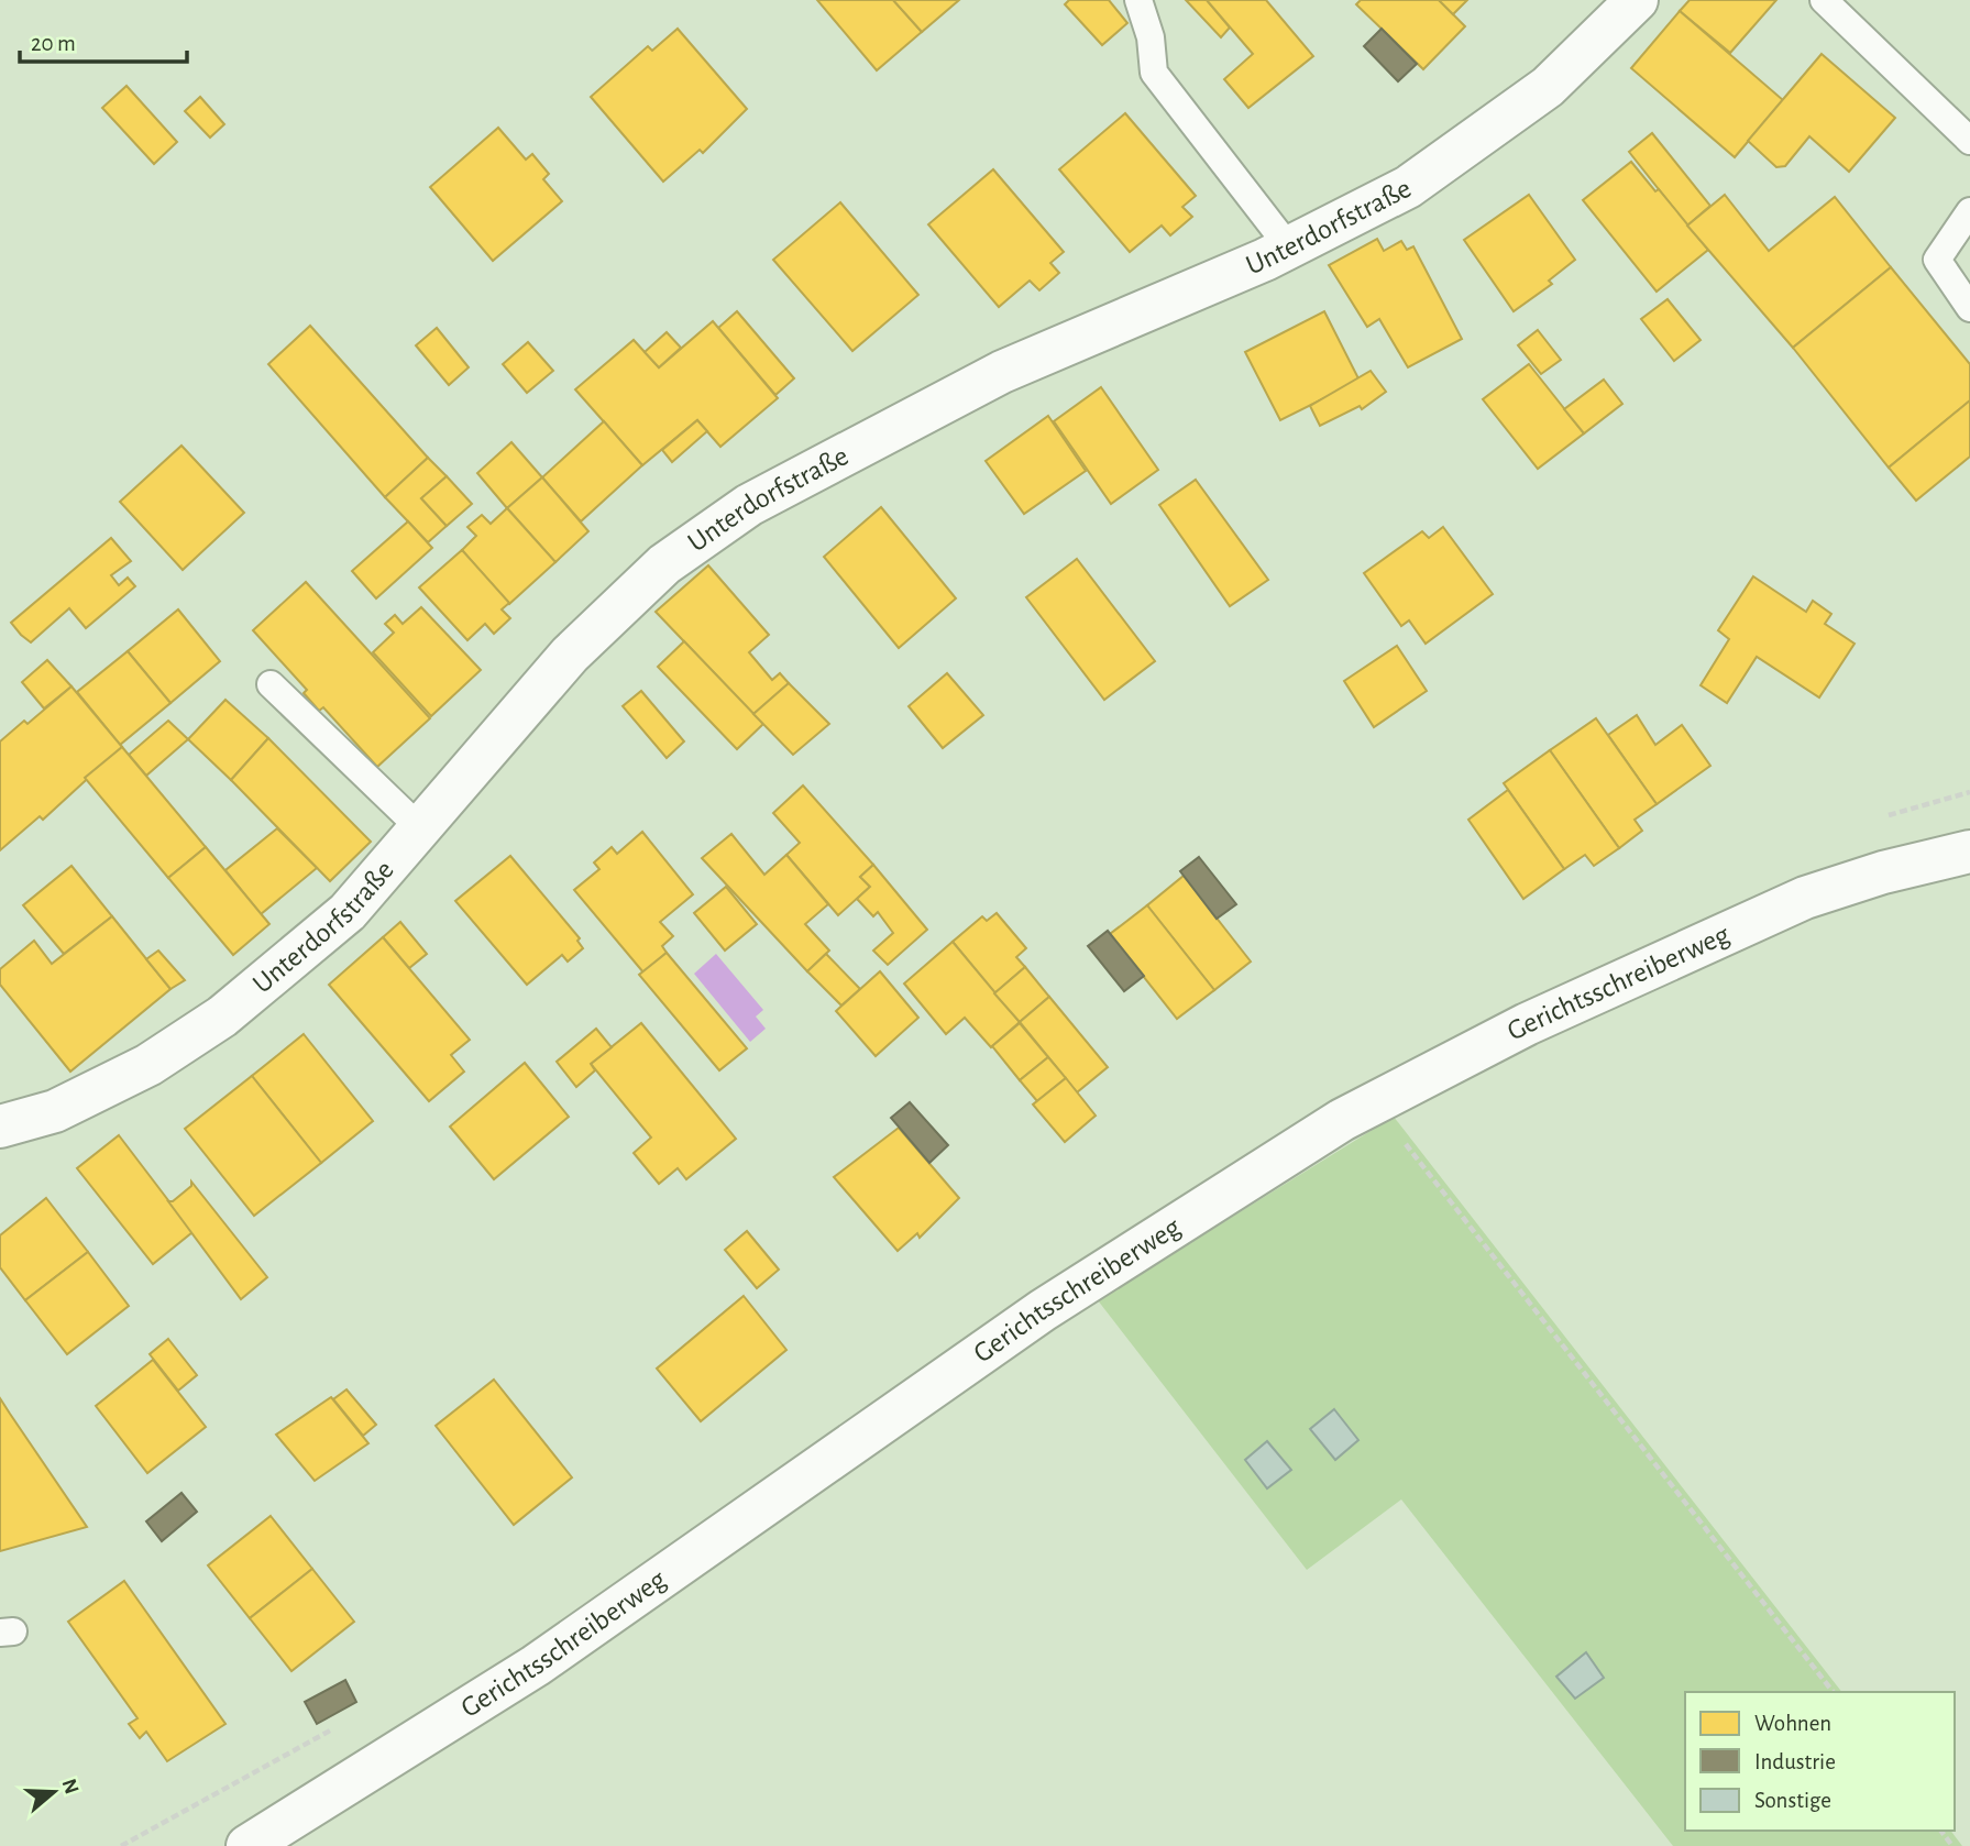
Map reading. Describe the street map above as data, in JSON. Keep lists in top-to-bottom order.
{
  "streets": {
    "street": ["Unterdorfstraße", "Gerichtsschreiberweg"]
  },
  "legend": ["Wohnen", "Industrie", "Sonstige"],
  "scale_bar": "20 m",
  "north": "right"
}
